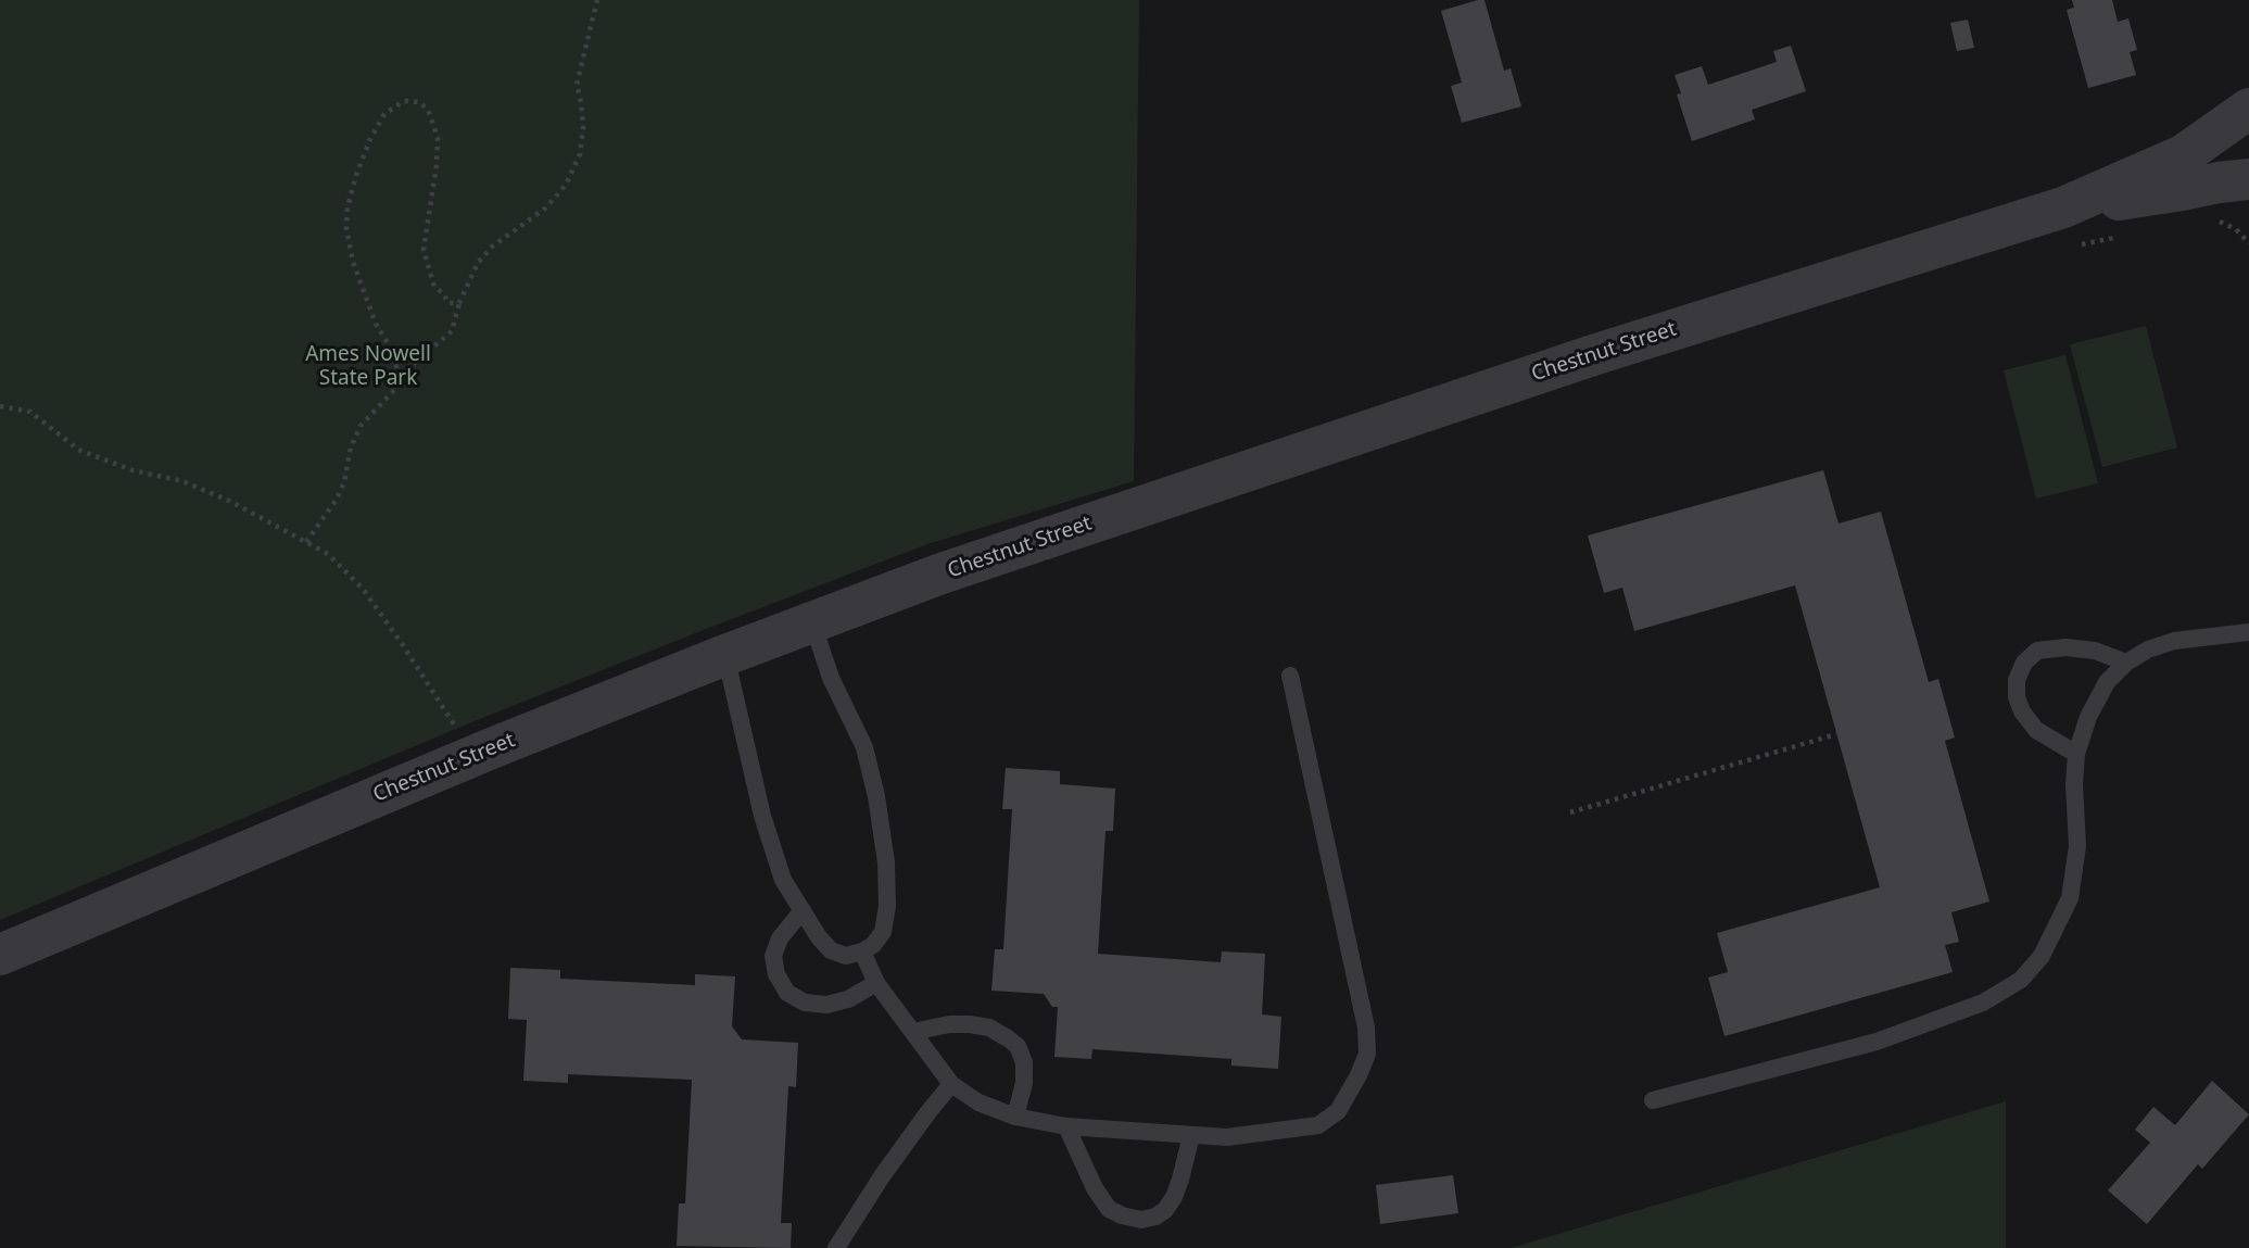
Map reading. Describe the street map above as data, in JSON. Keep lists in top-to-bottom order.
{
  "streets": {
    "street": ["Chestnut Street"]
  },
  "parks": ["Ames Nowell State Park"]
}
